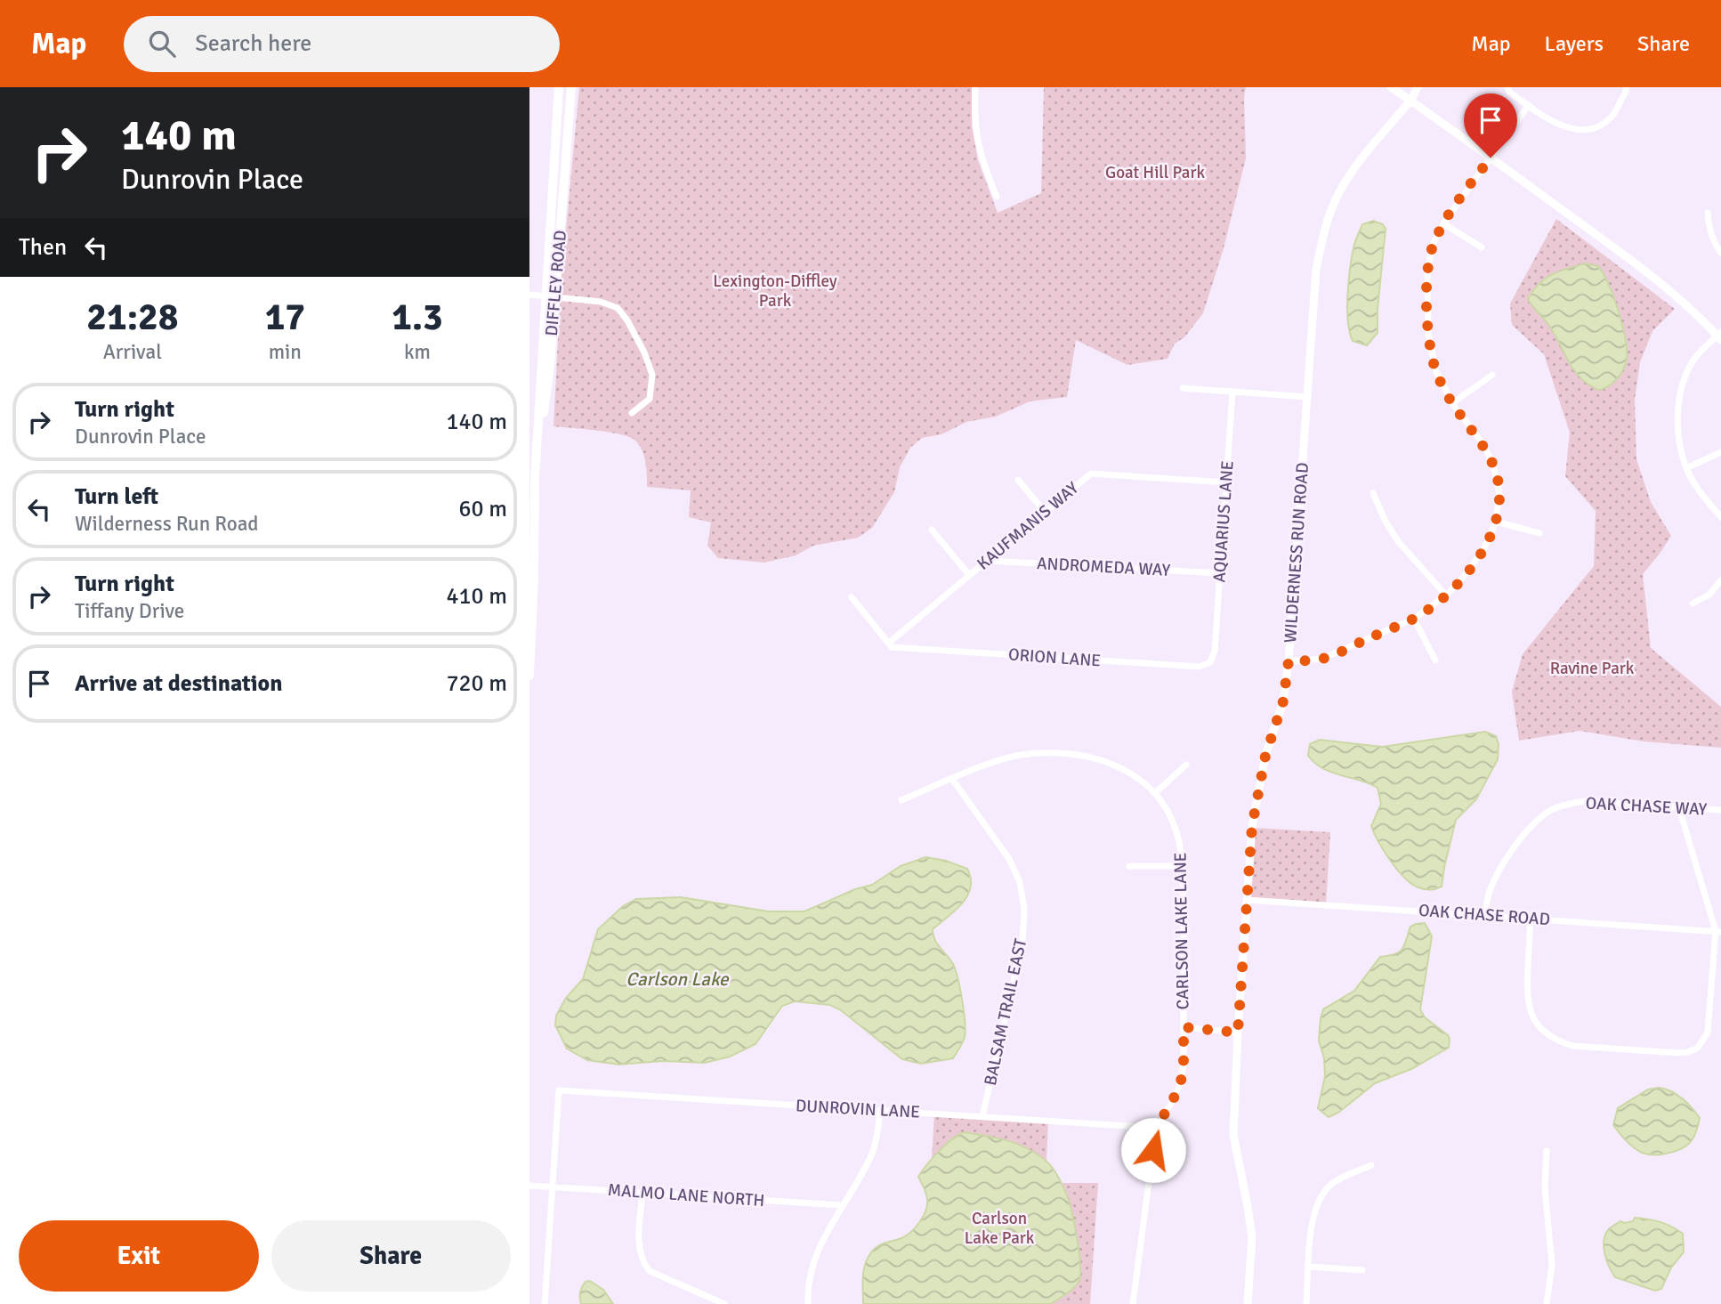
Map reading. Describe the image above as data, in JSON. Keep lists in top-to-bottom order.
{
  "streets": {
    "main road": ["DIFFLEY ROAD"],
    "street": [
      "AQUARIUS LANE",
      "KAUFMANIS WAY",
      "WILDERNESS RUN ROAD",
      "ANDROMEDA WAY",
      "ORION LANE",
      "OAK CHASE WAY",
      "OAK CHASE ROAD",
      "CARLSON LAKE LANE",
      "BALSAM TRAIL EAST",
      "DUNROVIN LANE",
      "MALMO LANE NORTH"
    ]
  },
  "crossings": [
    ["AQUARIUS LANE", "KAUFMANIS WAY"],
    ["AQUARIUS LANE", "ANDROMEDA WAY"],
    ["AQUARIUS LANE", "ORION LANE"],
    ["KAUFMANIS WAY", "ANDROMEDA WAY"],
    ["KAUFMANIS WAY", "ORION LANE"],
    ["WILDERNESS RUN ROAD", "OAK CHASE ROAD"],
    ["OAK CHASE WAY", "OAK CHASE ROAD"],
    ["CARLSON LAKE LANE", "BALSAM TRAIL EAST"],
    ["CARLSON LAKE LANE", "DUNROVIN LANE"],
    ["BALSAM TRAIL EAST", "DUNROVIN LANE"],
    ["DUNROVIN LANE", "MALMO LANE NORTH"]
  ],
  "water": ["Carlson Lake"],
  "parks": [
    "Goat Hill Park",
    "Lexington-Diffley Park",
    "Ravine Park",
    "Carlson Lake Park"
  ],
  "page": {
    "header": "Map",
    "search": "Search here",
    "nav": ["Map", "Layers", "Share"],
    "turn": ["140 m", "Dunrovin Place"],
    "then": "Then",
    "eta": [
      "21:28",
      "Arrival",
      "17",
      "min",
      "1.3",
      "km"
    ],
    "list": [
      {
        "name": "Turn right",
        "note": "Dunrovin Place",
        "value": "140 m"
      },
      {
        "name": "Turn left",
        "note": "Wilderness Run Road",
        "value": "60 m"
      },
      {
        "name": "Turn right",
        "note": "Tiffany Drive",
        "value": "410 m"
      },
      {
        "name": "Arrive at destination",
        "value": "720 m"
      }
    ],
    "buttons": ["Exit", "Share"]
  }
}
